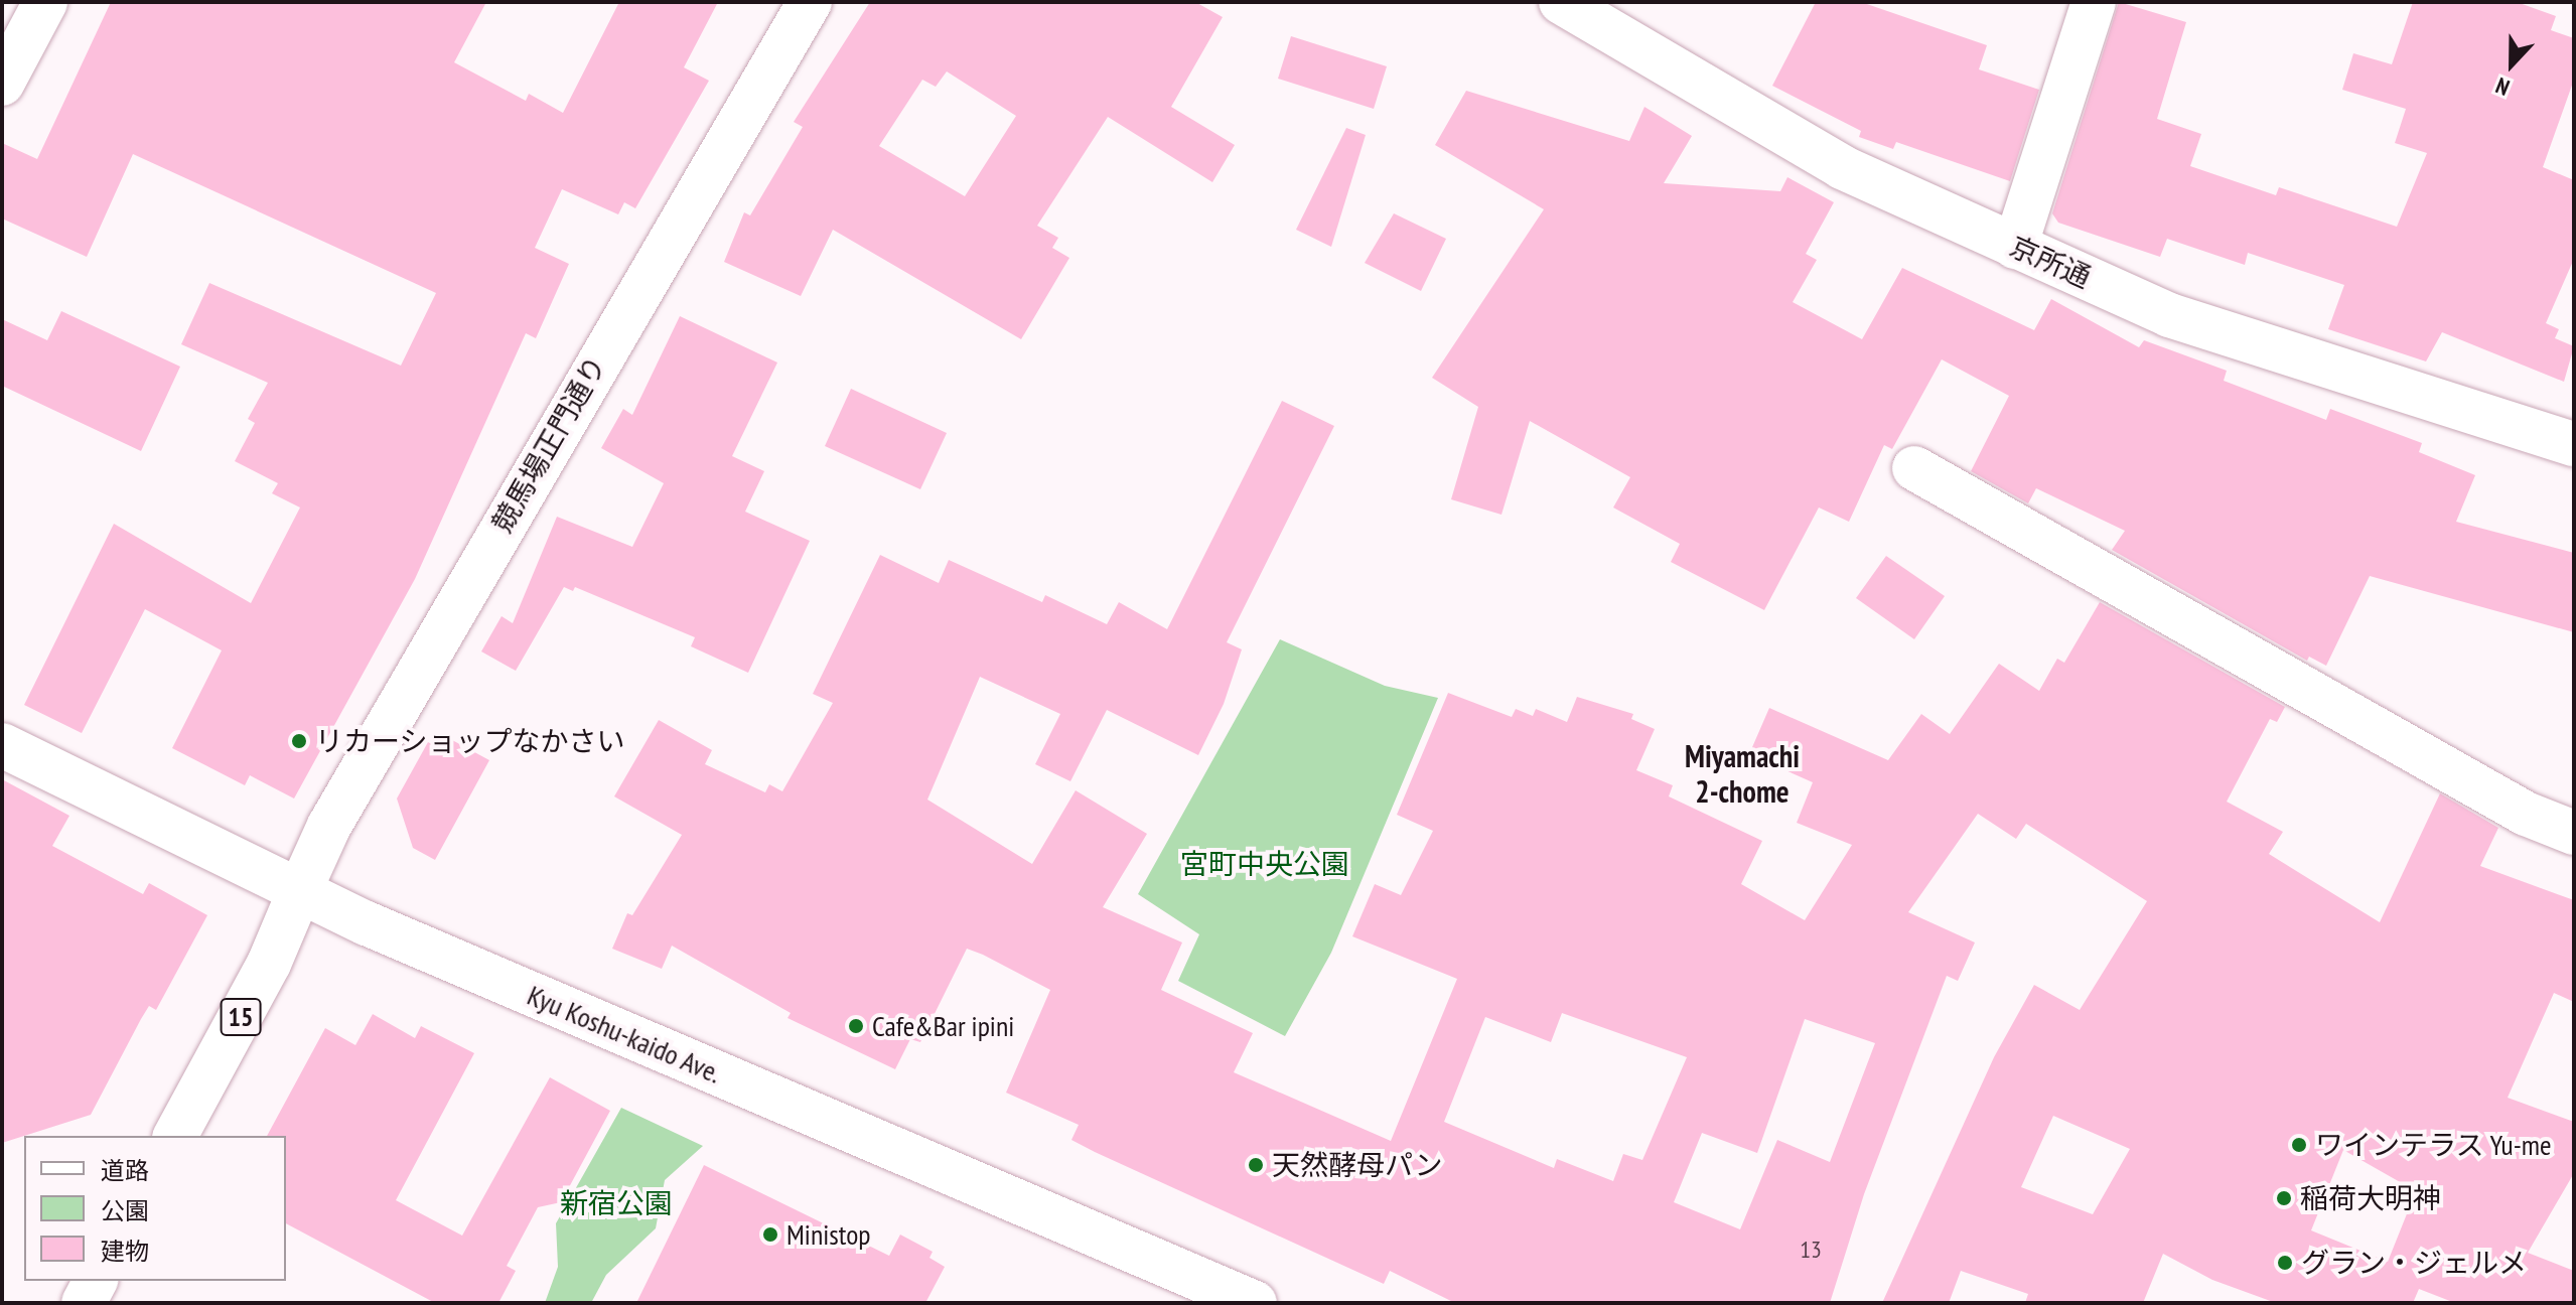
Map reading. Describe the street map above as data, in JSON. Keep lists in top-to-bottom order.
{
  "streets": {
    "street": [
      "京所通",
      "競馬場正門通り",
      "15",
      "Kyu Koshu-kaido Ave."
    ]
  },
  "crossings": [
    ["競馬場正門通り", "15"],
    ["競馬場正門通り", "Kyu Koshu-kaido Ave."],
    ["15", "Kyu Koshu-kaido Ave."]
  ],
  "districts": ["Miyamachi 2-chome"],
  "parks": ["宮町中央公園", "新宿公園"],
  "places": [
    "リカーショップなかさい",
    "Cafe&Bar ipini",
    "ワインテラス Yu-me",
    "天然酵母パン",
    "稲荷大明神",
    "Ministop",
    "グラン・ジェルメ"
  ],
  "house_numbers": ["13"],
  "legend": ["道路", "公園", "建物"],
  "north": "bottom"
}
